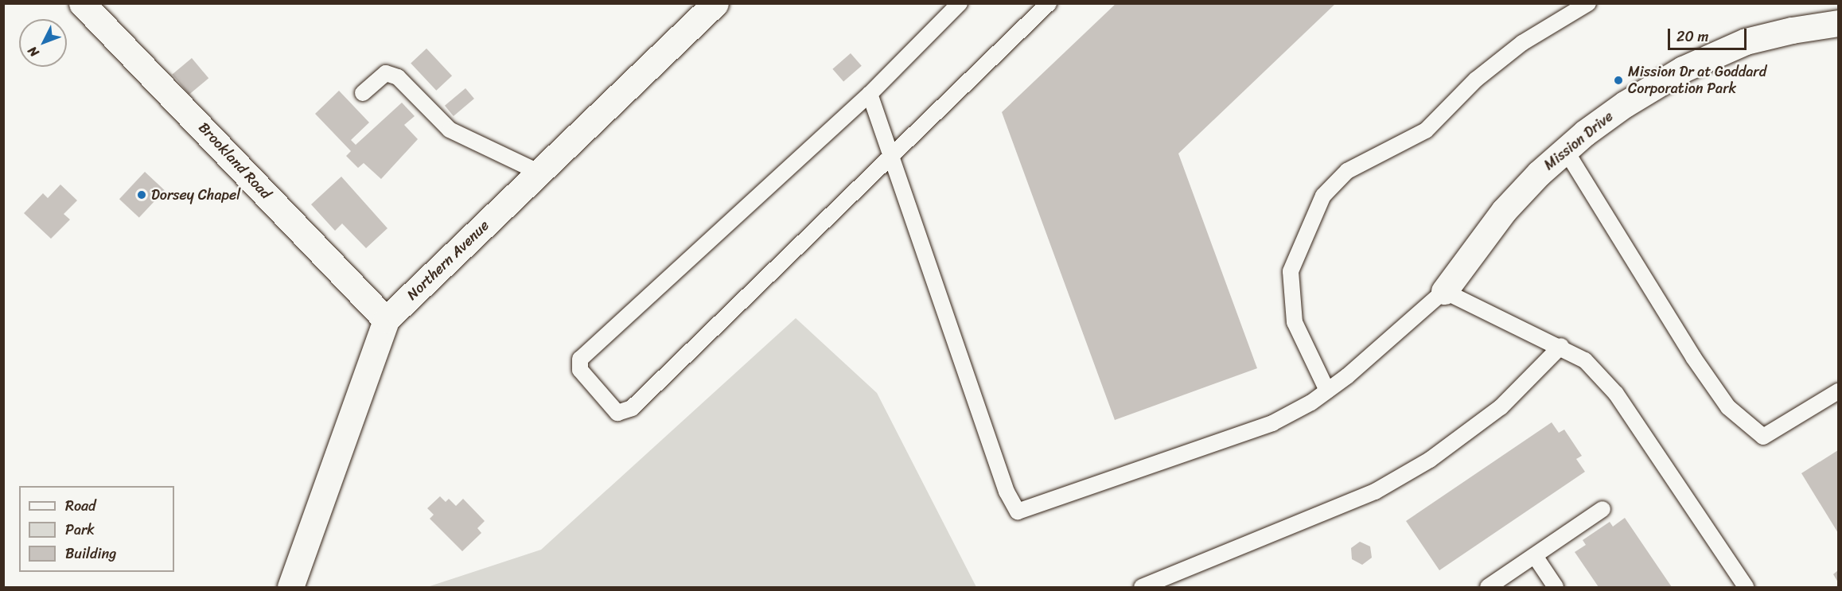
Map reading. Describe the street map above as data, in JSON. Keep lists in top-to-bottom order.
{
  "streets": {
    "street": ["Mission Drive", "Brookland Road", "Northern Avenue"]
  },
  "crossings": [
    ["Brookland Road", "Northern Avenue"]
  ],
  "places": ["Mission Dr at Goddard Corporation Park", "Dorsey Chapel"],
  "legend": ["Road", "Park", "Building"],
  "scale_bar": "20 m",
  "north": "bottom left"
}
